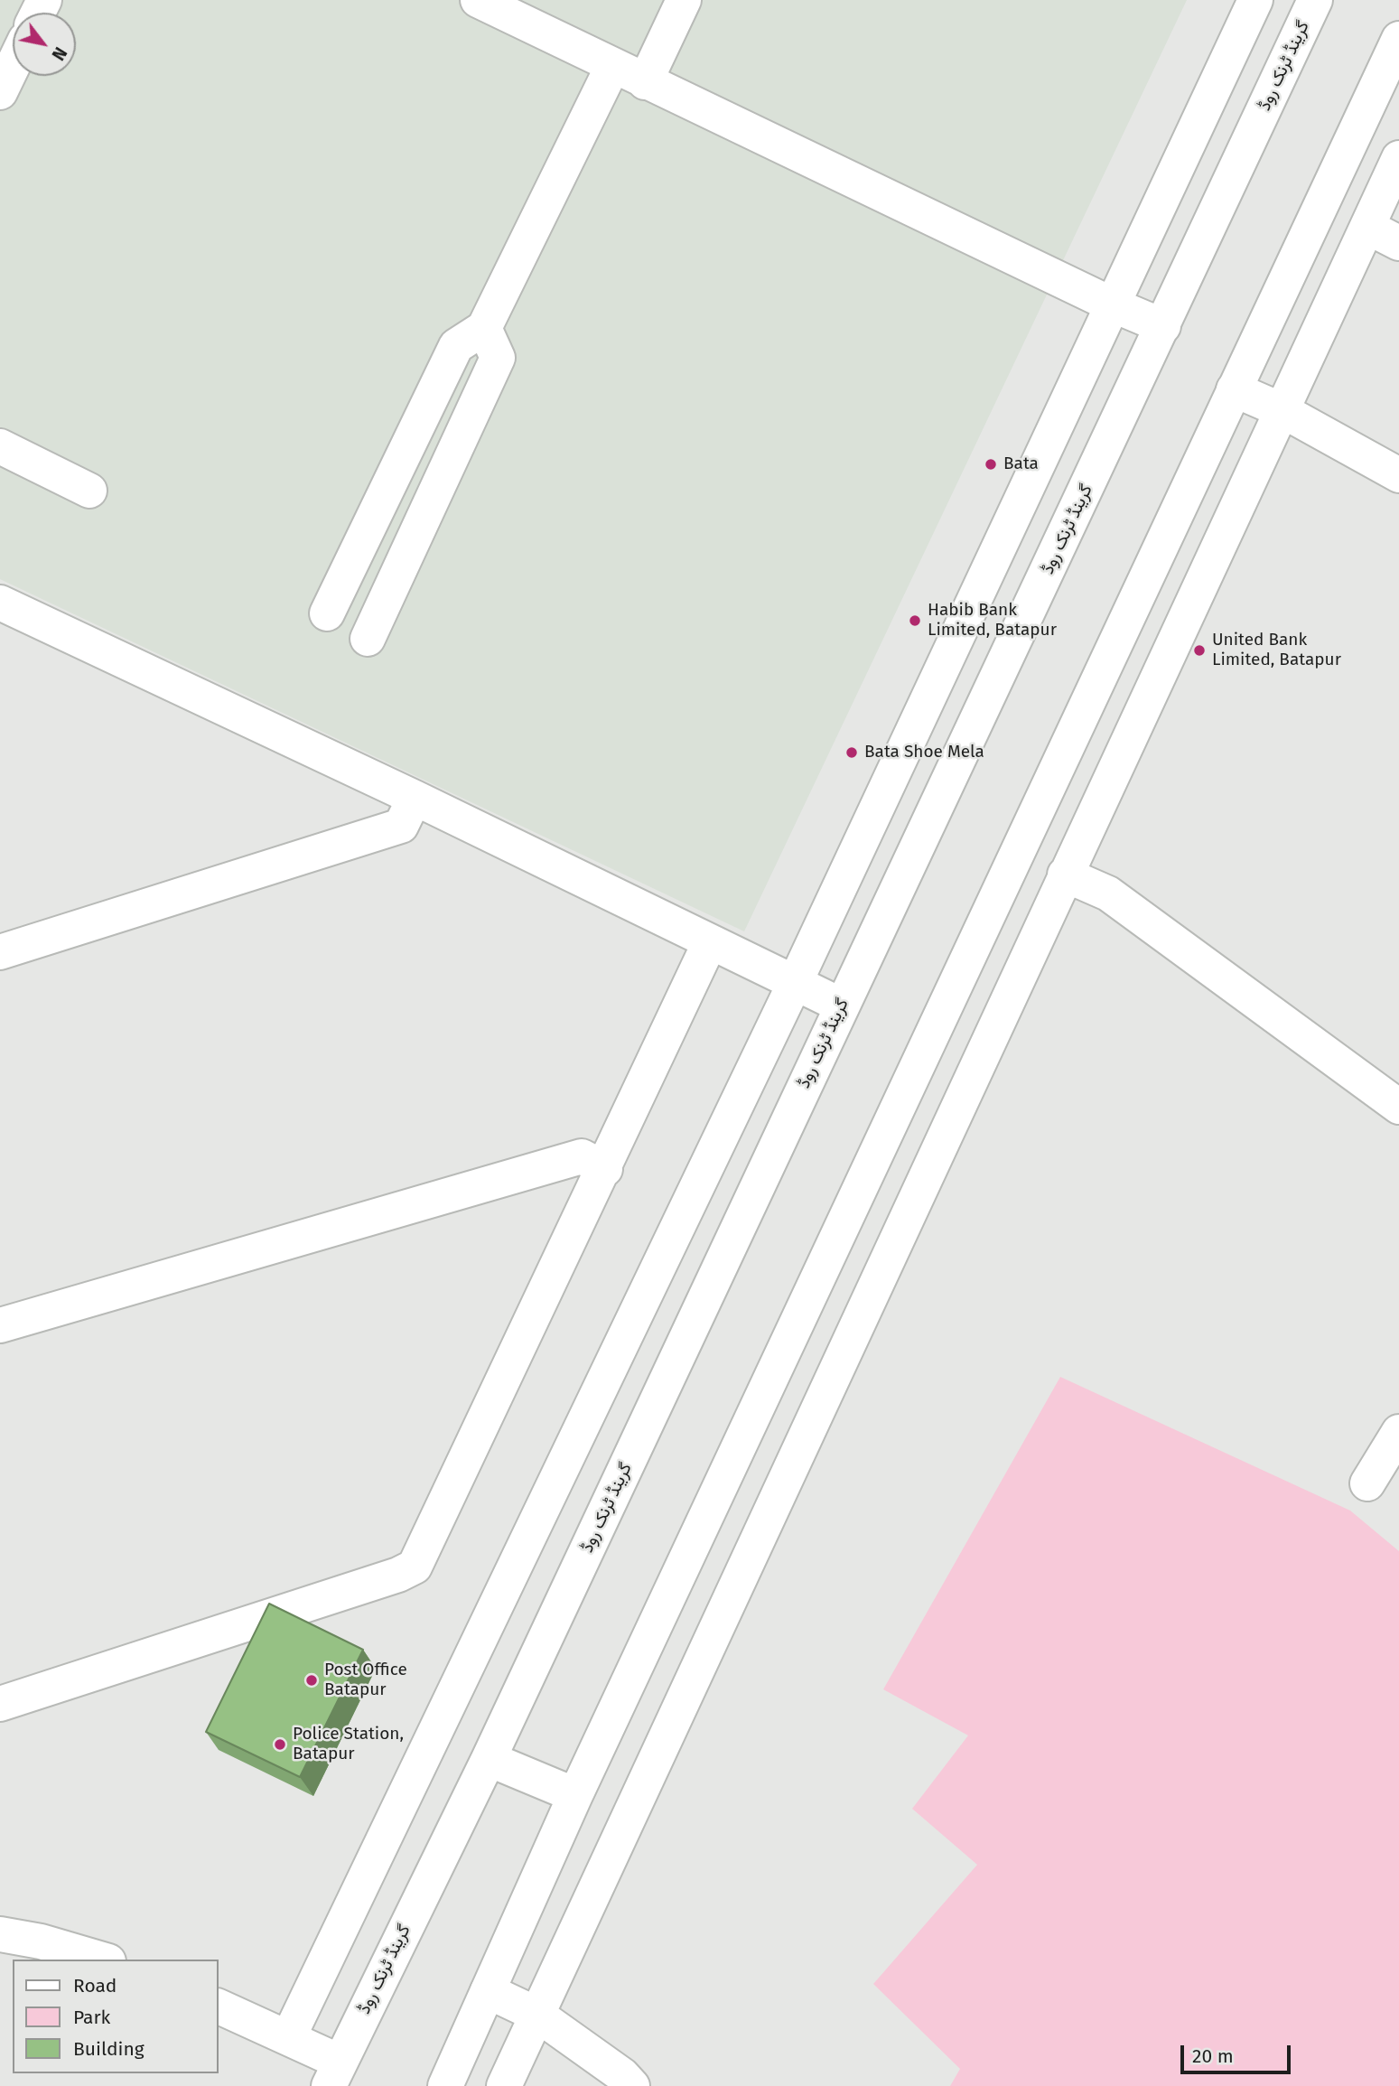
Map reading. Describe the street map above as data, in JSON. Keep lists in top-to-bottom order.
{
  "streets": {
    "main road": ["گرینڈ ٹرنک روڈ"]
  },
  "places": [
    "Bata",
    "Habib Bank Limited, Batapur",
    "United Bank Limited, Batapur",
    "Bata Shoe Mela",
    "Post Office Batapur",
    "Police Station, Batapur"
  ],
  "legend": ["Road", "Park", "Building"],
  "scale_bar": "20 m",
  "north": "bottom right"
}
